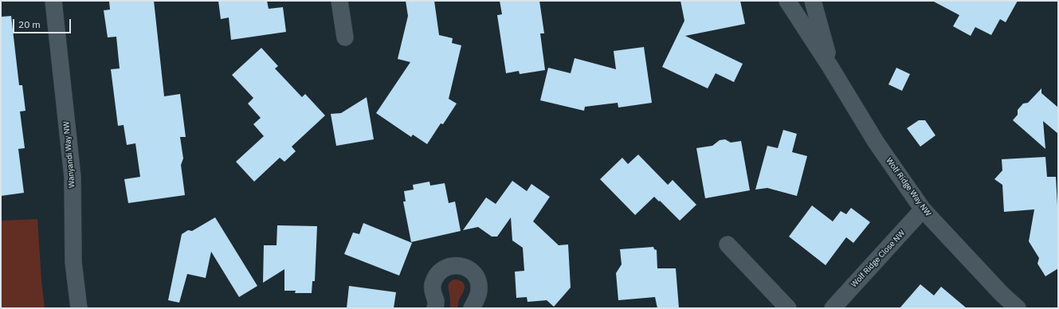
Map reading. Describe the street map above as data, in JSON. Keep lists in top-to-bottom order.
{
  "streets": {
    "street": ["Wanyandi Way NW", "Wolf Ridge Way NW", "Wolf Ridge Close NW"]
  },
  "crossings": [
    ["Wolf Ridge Way NW", "Wolf Ridge Close NW"]
  ],
  "scale_bar": "20 m"
}
